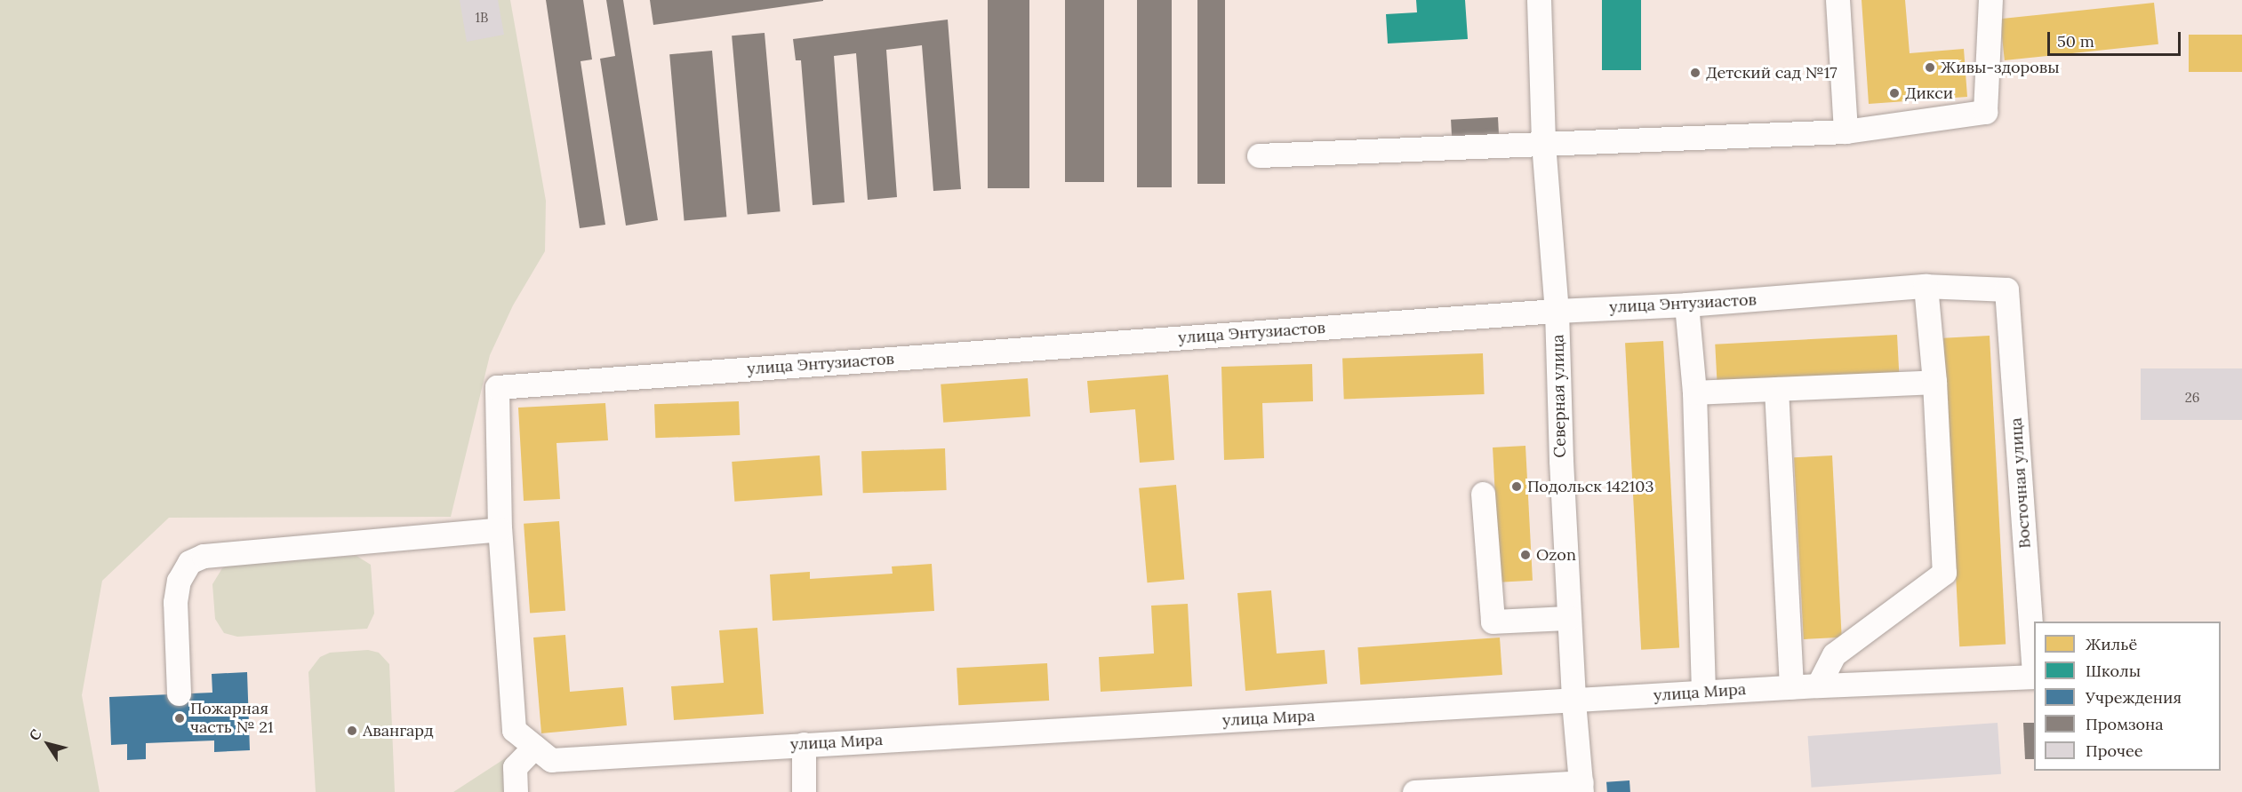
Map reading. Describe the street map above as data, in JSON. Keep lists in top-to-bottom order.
{
  "streets": {
    "street": [
      "улица Энтузиастов",
      "Северная улица",
      "Восточная улица",
      "улица Мира"
    ]
  },
  "crossings": [
    ["улица Энтузиастов", "Северная улица"],
    ["улица Энтузиастов", "Восточная улица"],
    ["улица Энтузиастов", "улица Мира"],
    ["Северная улица", "улица Мира"],
    ["Восточная улица", "улица Мира"]
  ],
  "places": [
    "Живы-здоровы",
    "Детский сад №17",
    "Дикси",
    "Подольск 142103",
    "Ozon",
    "Пожарная часть № 21",
    "Авангард"
  ],
  "house_numbers": ["1В", "26"],
  "legend": [
    "Жильё",
    "Школы",
    "Учреждения",
    "Промзона",
    "Прочее"
  ],
  "scale_bar": "50 m",
  "north": "top left"
}
